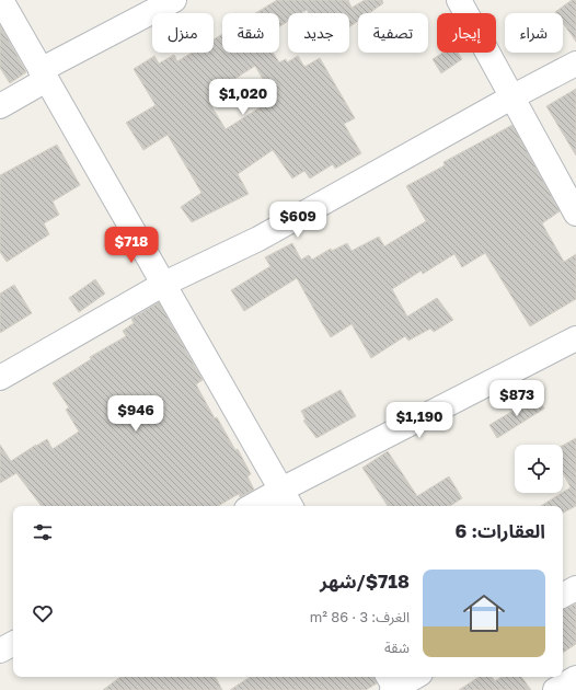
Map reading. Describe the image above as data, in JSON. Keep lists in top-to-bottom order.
{
  "page": {
    "chip": [
      "شراء",
      "إيجار",
      "تصفية",
      "جديد",
      "شقة",
      "منزل"
    ],
    "price": [
      "$1,020",
      "$609",
      "$718",
      "$873",
      "$946",
      "$1,190"
    ],
    "heading": "العقارات: 6",
    "list": [
      {
        "name": "$718/شهر",
        "note": "الغرف: 3 · 86 m² · شقة"
      }
    ]
  }
}
